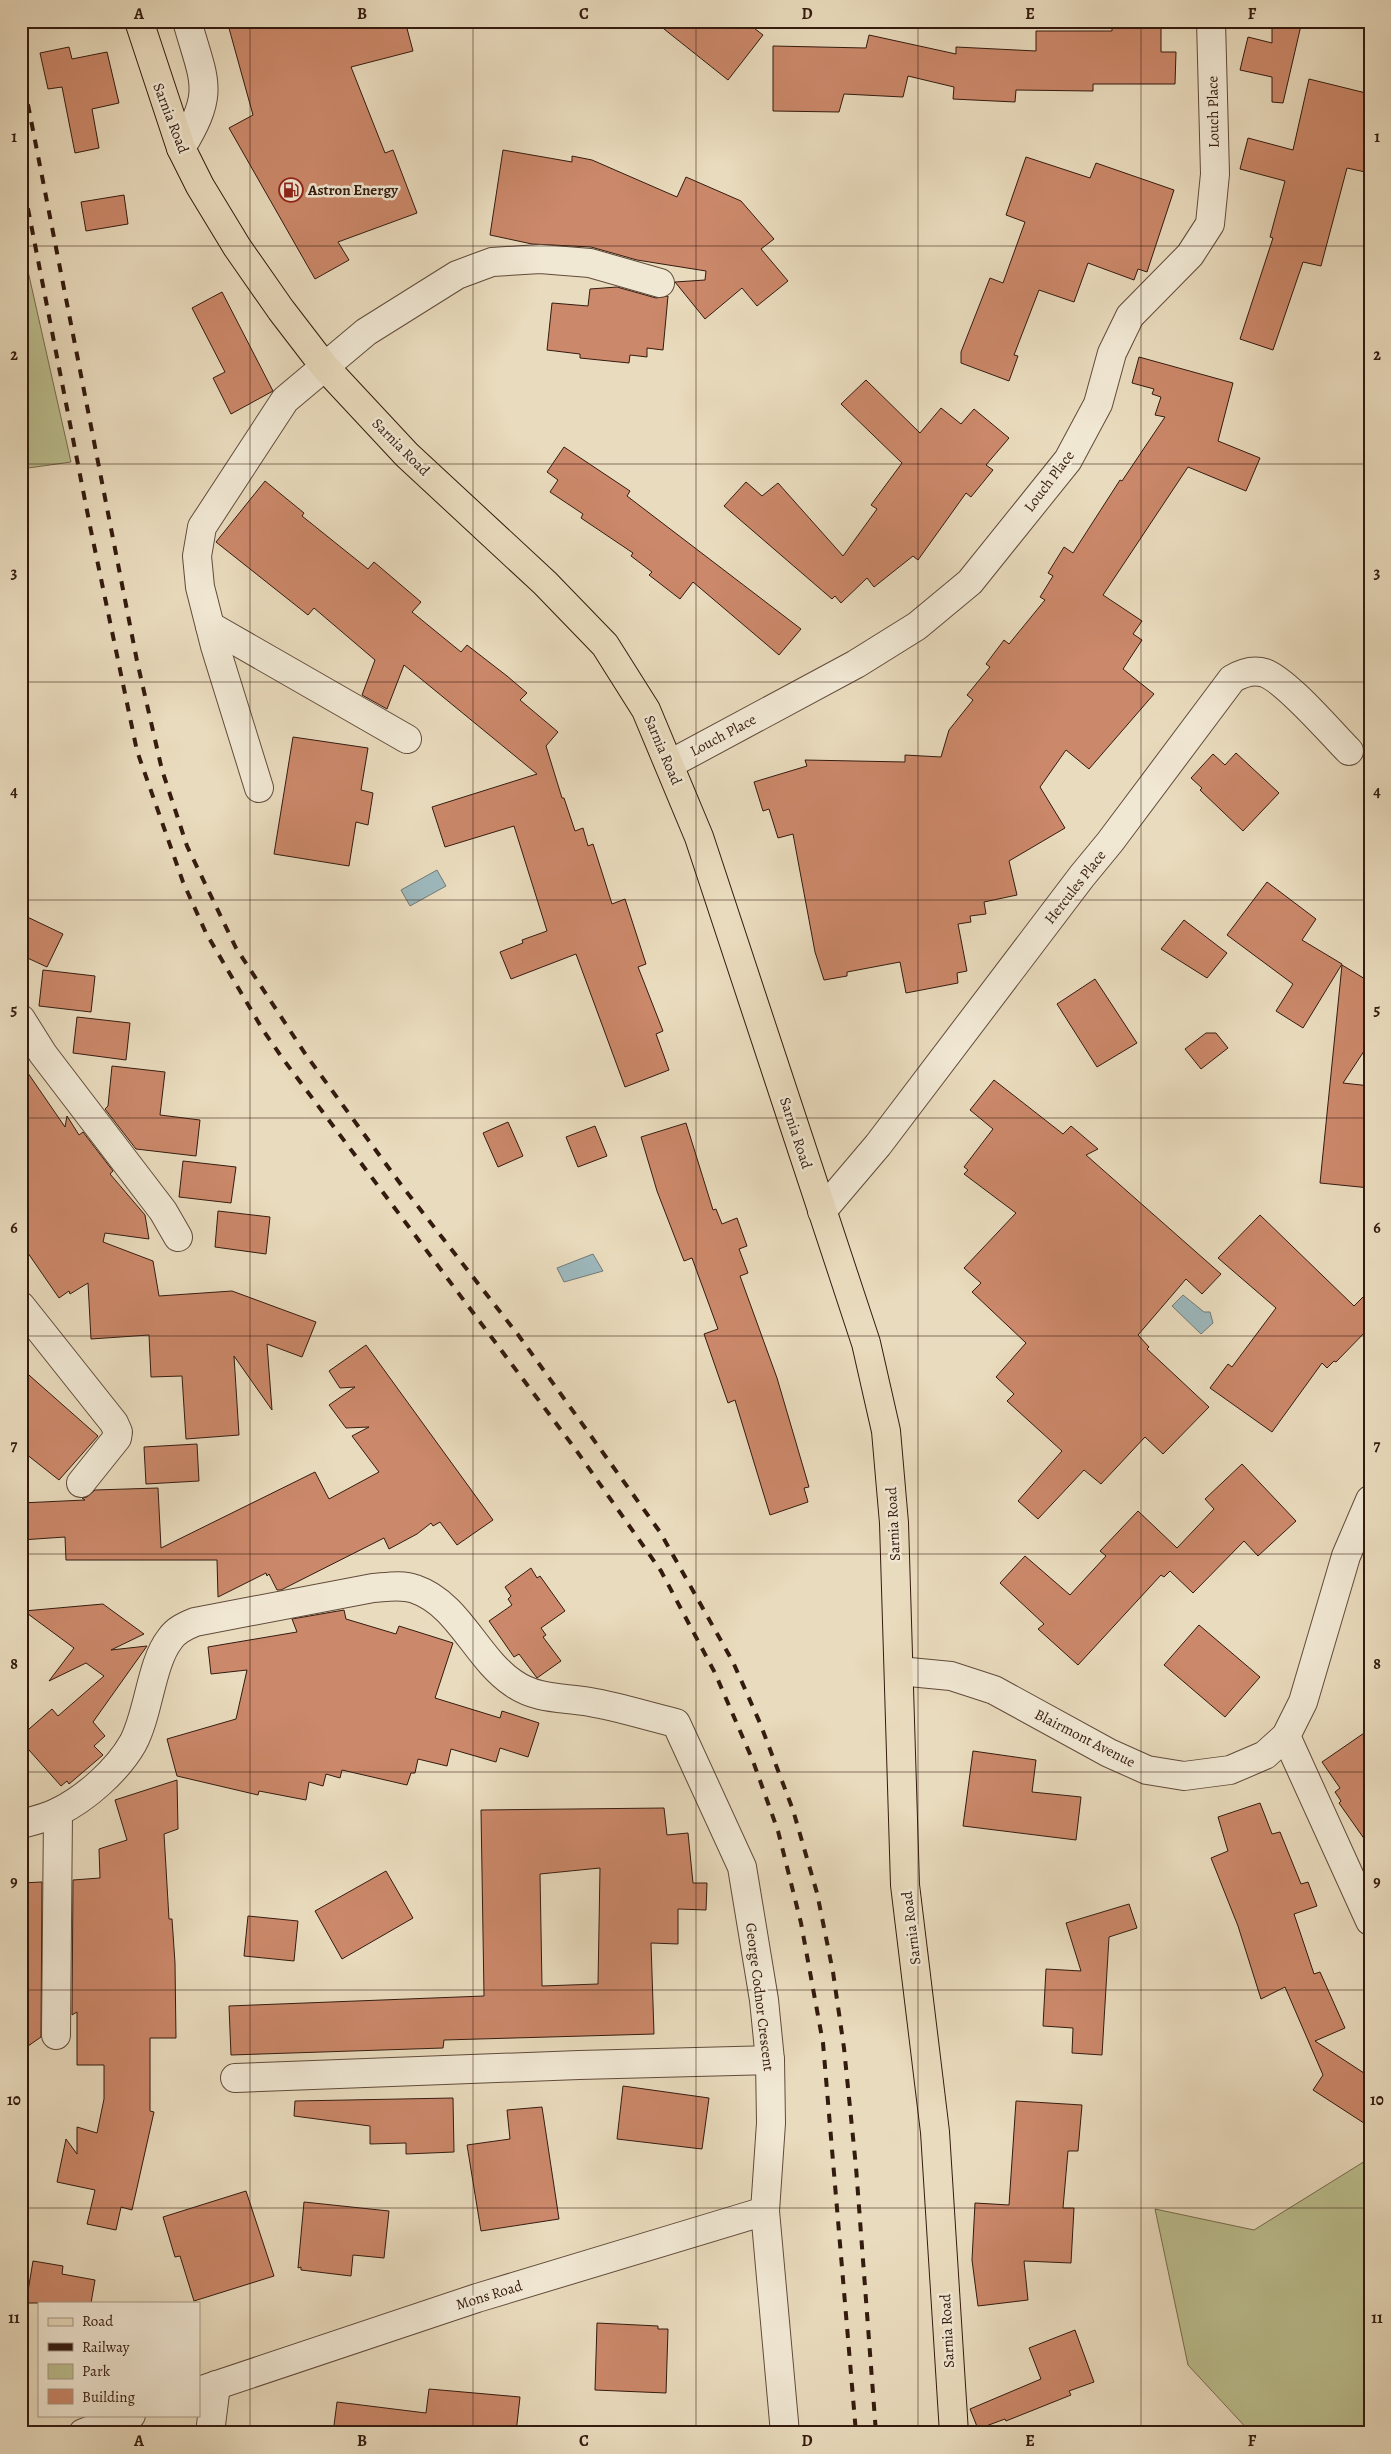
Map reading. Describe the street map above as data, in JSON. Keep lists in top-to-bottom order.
{
  "streets": {
    "main road": ["Sarnia Road"],
    "street": [
      "Louch Place",
      "Hercules Place",
      "Blairmont Avenue",
      "George Codnor Crescent",
      "Mons Road"
    ]
  },
  "crossings": [
    ["Louch Place", "Sarnia Road"],
    ["Sarnia Road", "Hercules Place"],
    ["Sarnia Road", "Blairmont Avenue"],
    ["George Codnor Crescent", "Mons Road"]
  ],
  "places": {
    "fuel station": ["Astron Energy"]
  },
  "legend": [
    "Road",
    "Railway",
    "Park",
    "Building"
  ],
  "grid": {
    "columns": [
      "A",
      "B",
      "C",
      "D",
      "E",
      "F"
    ],
    "rows": [
      "1",
      "2",
      "3",
      "4",
      "5",
      "6",
      "7",
      "8",
      "9",
      "10",
      "11"
    ]
  }
}
